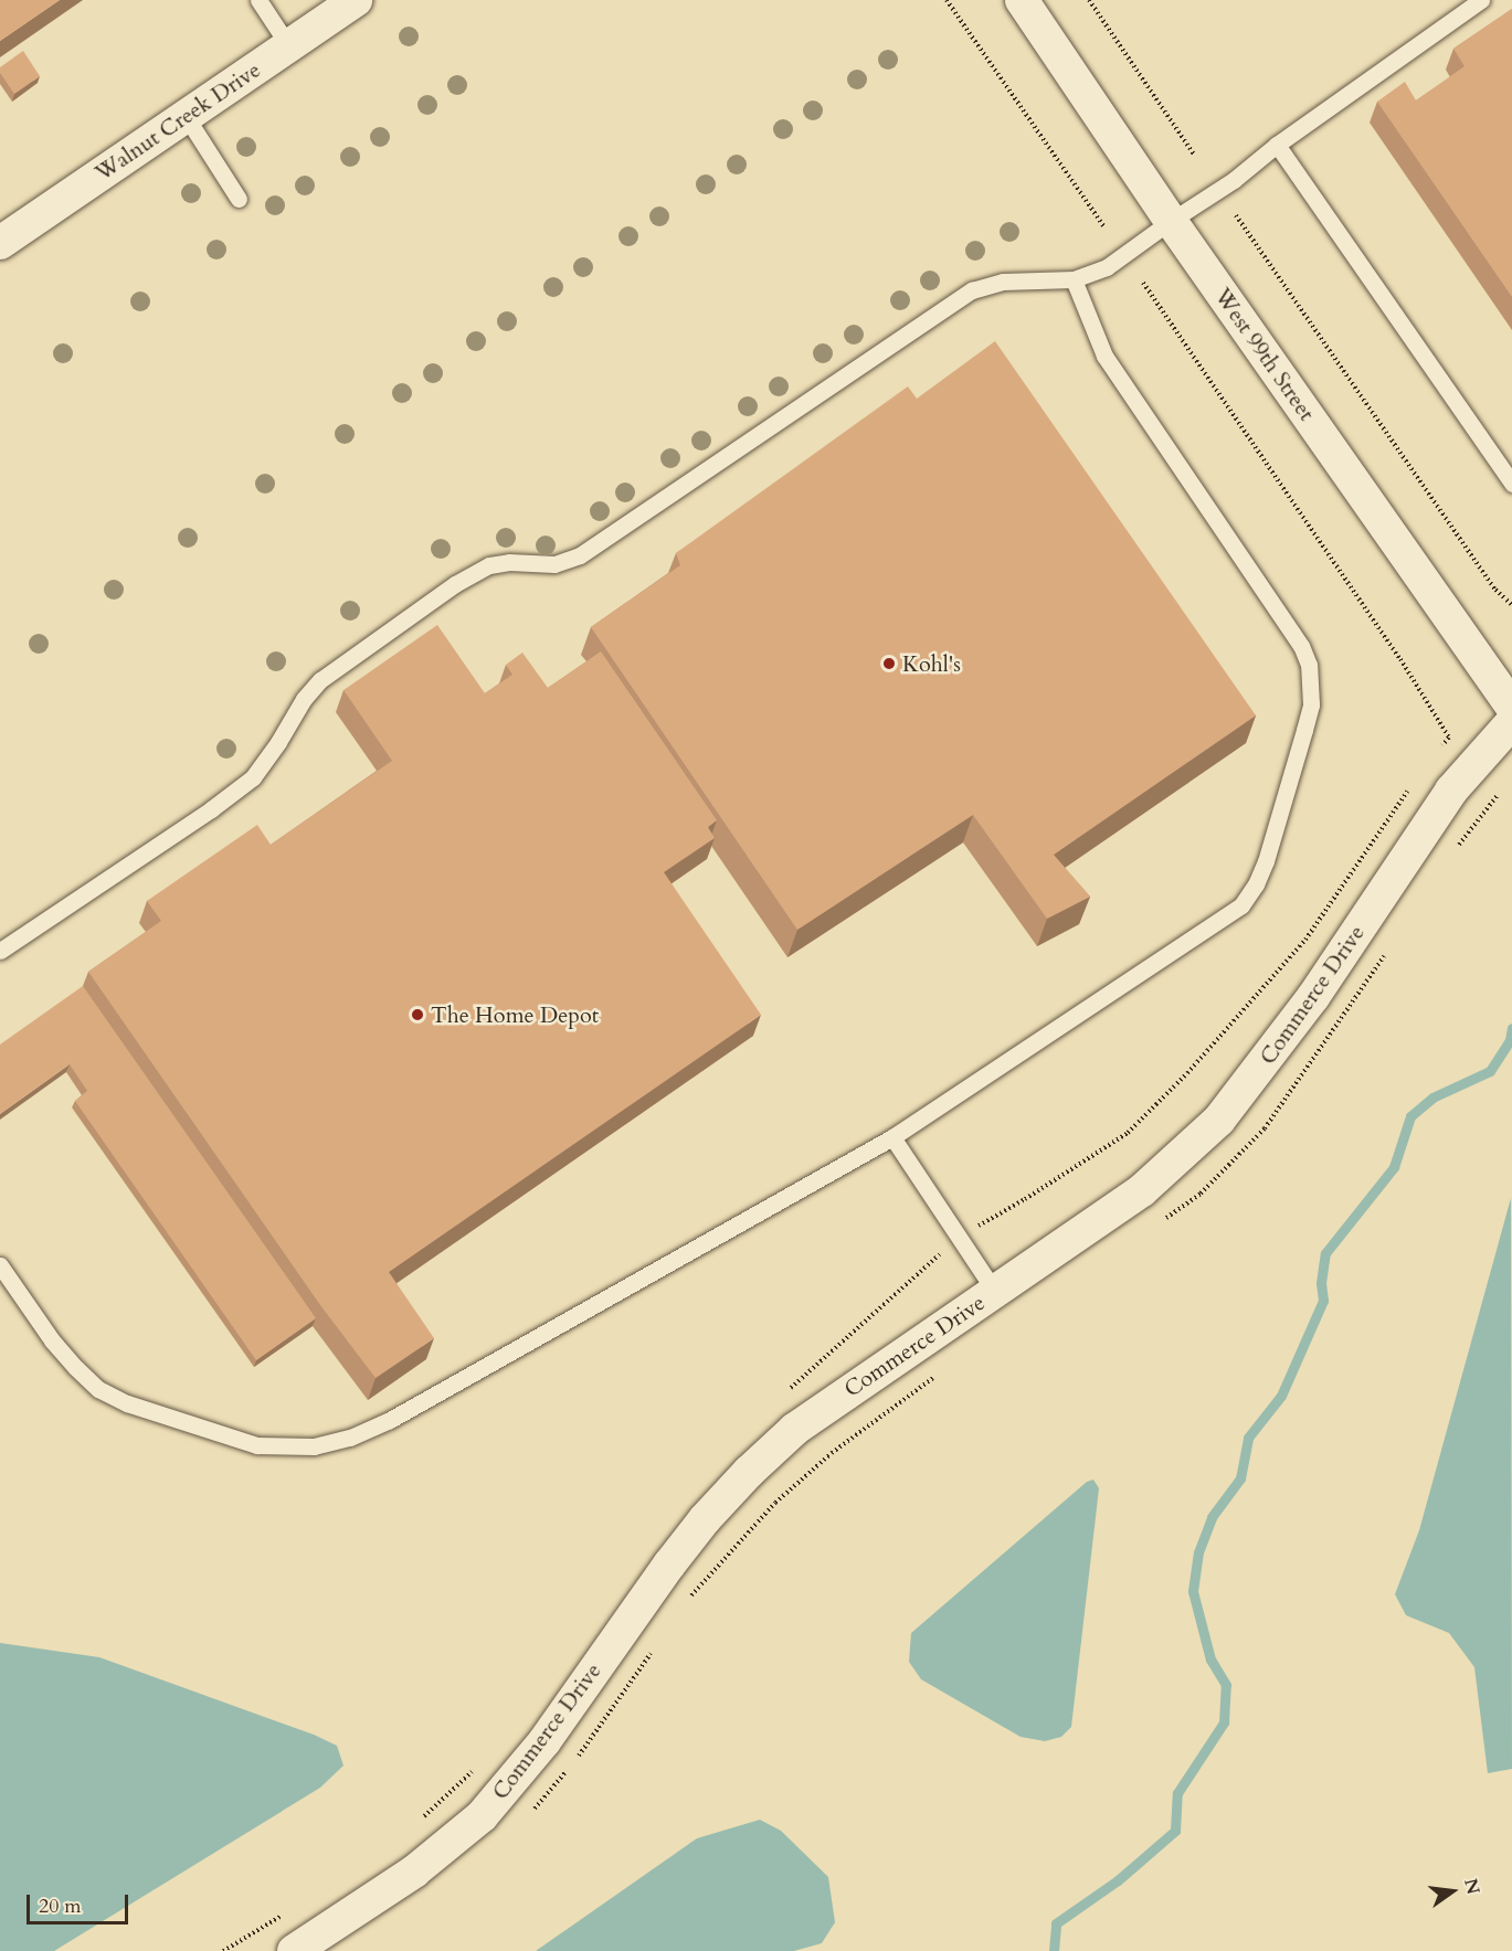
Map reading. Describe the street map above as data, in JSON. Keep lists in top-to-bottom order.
{
  "streets": {
    "street": ["Walnut Creek Drive", "West 99th Street", "Commerce Drive"]
  },
  "places": ["Kohl's", "The Home Depot"],
  "scale_bar": "20 m",
  "north": "right"
}
